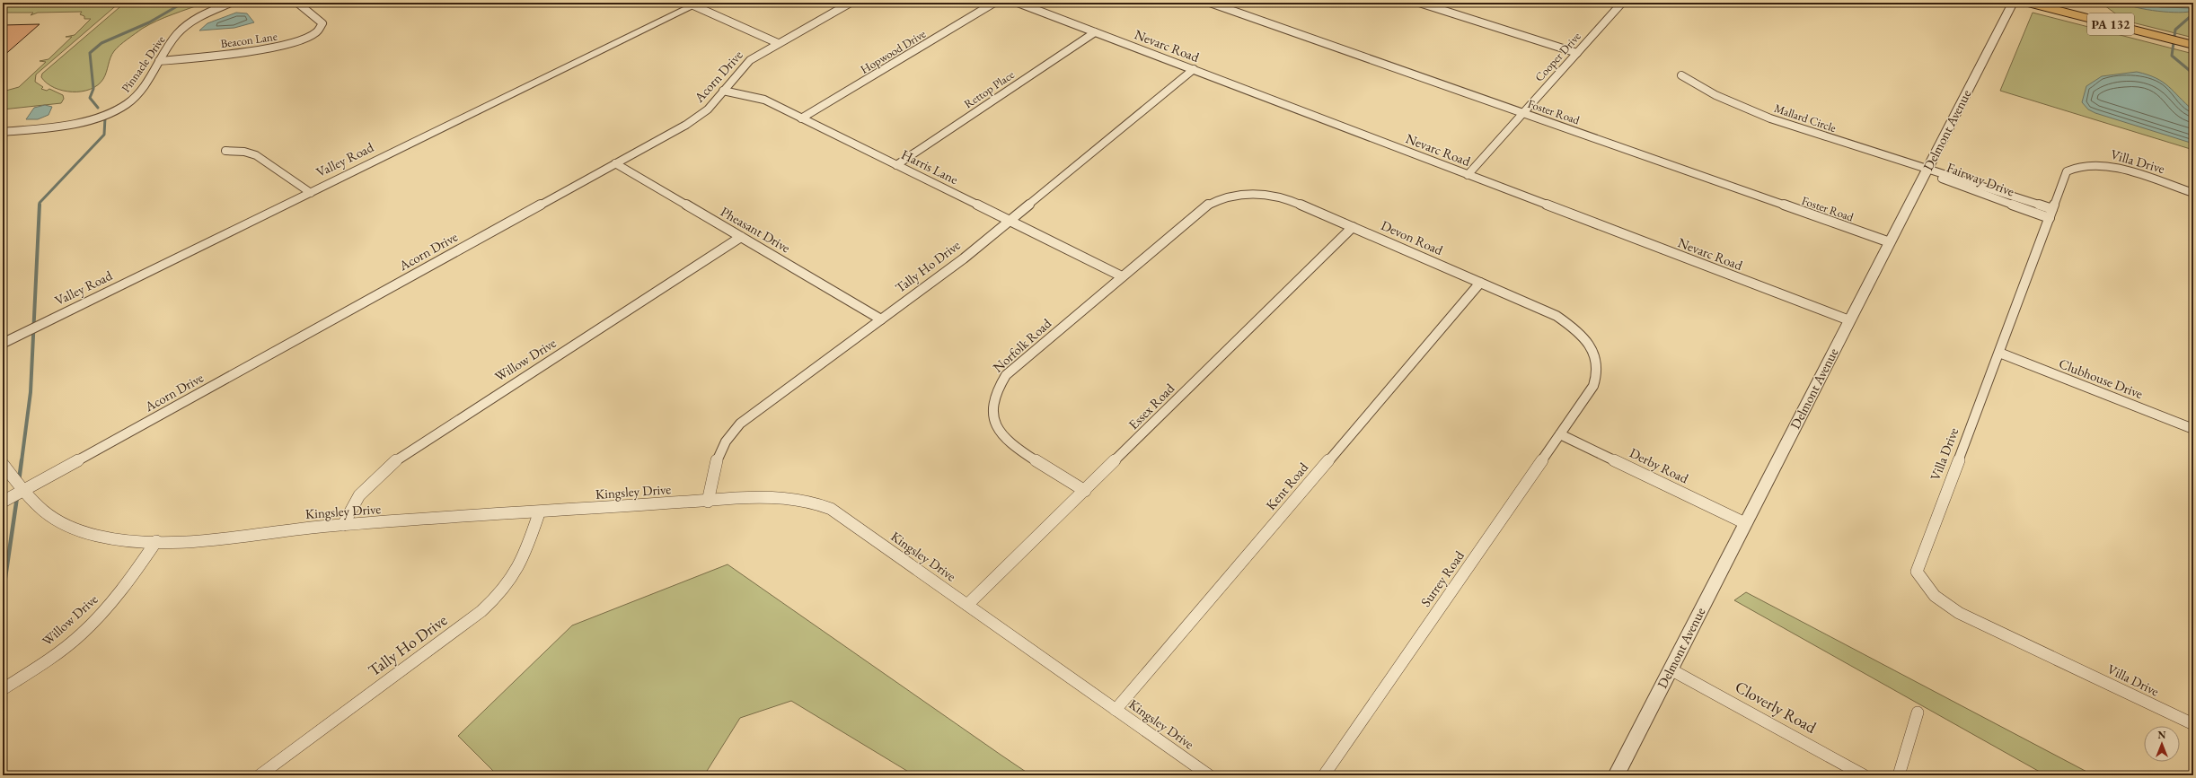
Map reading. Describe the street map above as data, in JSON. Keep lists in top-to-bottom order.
{
  "streets": {
    "main road": ["PA 132"],
    "street": [
      "Beacon Lane",
      "Nevarc Road",
      "Hopwood Drive",
      "Cooper Drive",
      "Pinnacle Drive",
      "Acorn Drive",
      "Rettop Place",
      "Foster Road",
      "Mallard Circle",
      "Delmont Avenue",
      "Valley Road",
      "Villa Drive",
      "Harris Lane",
      "Fairway Drive",
      "Pheasant Drive",
      "Devon Road",
      "Tally Ho Drive",
      "Norfolk Road",
      "Willow Drive",
      "Clubhouse Drive",
      "Essex Road",
      "Derby Road",
      "Kent Road",
      "Kingsley Drive",
      "Surrey Road",
      "Cloverly Road"
    ]
  },
  "crossings": [
    ["Beacon Lane", "Pinnacle Drive"],
    ["Nevarc Road", "Cooper Drive"],
    ["Nevarc Road", "Rettop Place"],
    ["Nevarc Road", "Delmont Avenue"],
    ["Nevarc Road", "Tally Ho Drive"],
    ["Hopwood Drive", "Harris Lane"],
    ["Cooper Drive", "Foster Road"],
    ["Acorn Drive", "Harris Lane"],
    ["Acorn Drive", "Pheasant Drive"],
    ["Acorn Drive", "Kingsley Drive"],
    ["Rettop Place", "Harris Lane"],
    ["Foster Road", "Delmont Avenue"],
    ["Mallard Circle", "Delmont Avenue"],
    ["Mallard Circle", "Fairway Drive"],
    ["Delmont Avenue", "Fairway Drive"],
    ["Delmont Avenue", "Derby Road"],
    ["Delmont Avenue", "Cloverly Road"],
    ["Villa Drive", "Fairway Drive"],
    ["Villa Drive", "Clubhouse Drive"],
    ["Harris Lane", "Tally Ho Drive"],
    ["Harris Lane", "Norfolk Road"],
    ["Pheasant Drive", "Tally Ho Drive"],
    ["Pheasant Drive", "Willow Drive"],
    ["Devon Road", "Norfolk Road"],
    ["Devon Road", "Essex Road"],
    ["Devon Road", "Kent Road"],
    ["Devon Road", "Surrey Road"],
    ["Tally Ho Drive", "Kingsley Drive"],
    ["Norfolk Road", "Essex Road"],
    ["Willow Drive", "Kingsley Drive"],
    ["Essex Road", "Kingsley Drive"],
    ["Derby Road", "Surrey Road"],
    ["Kent Road", "Kingsley Drive"]
  ],
  "north": "top"
}
